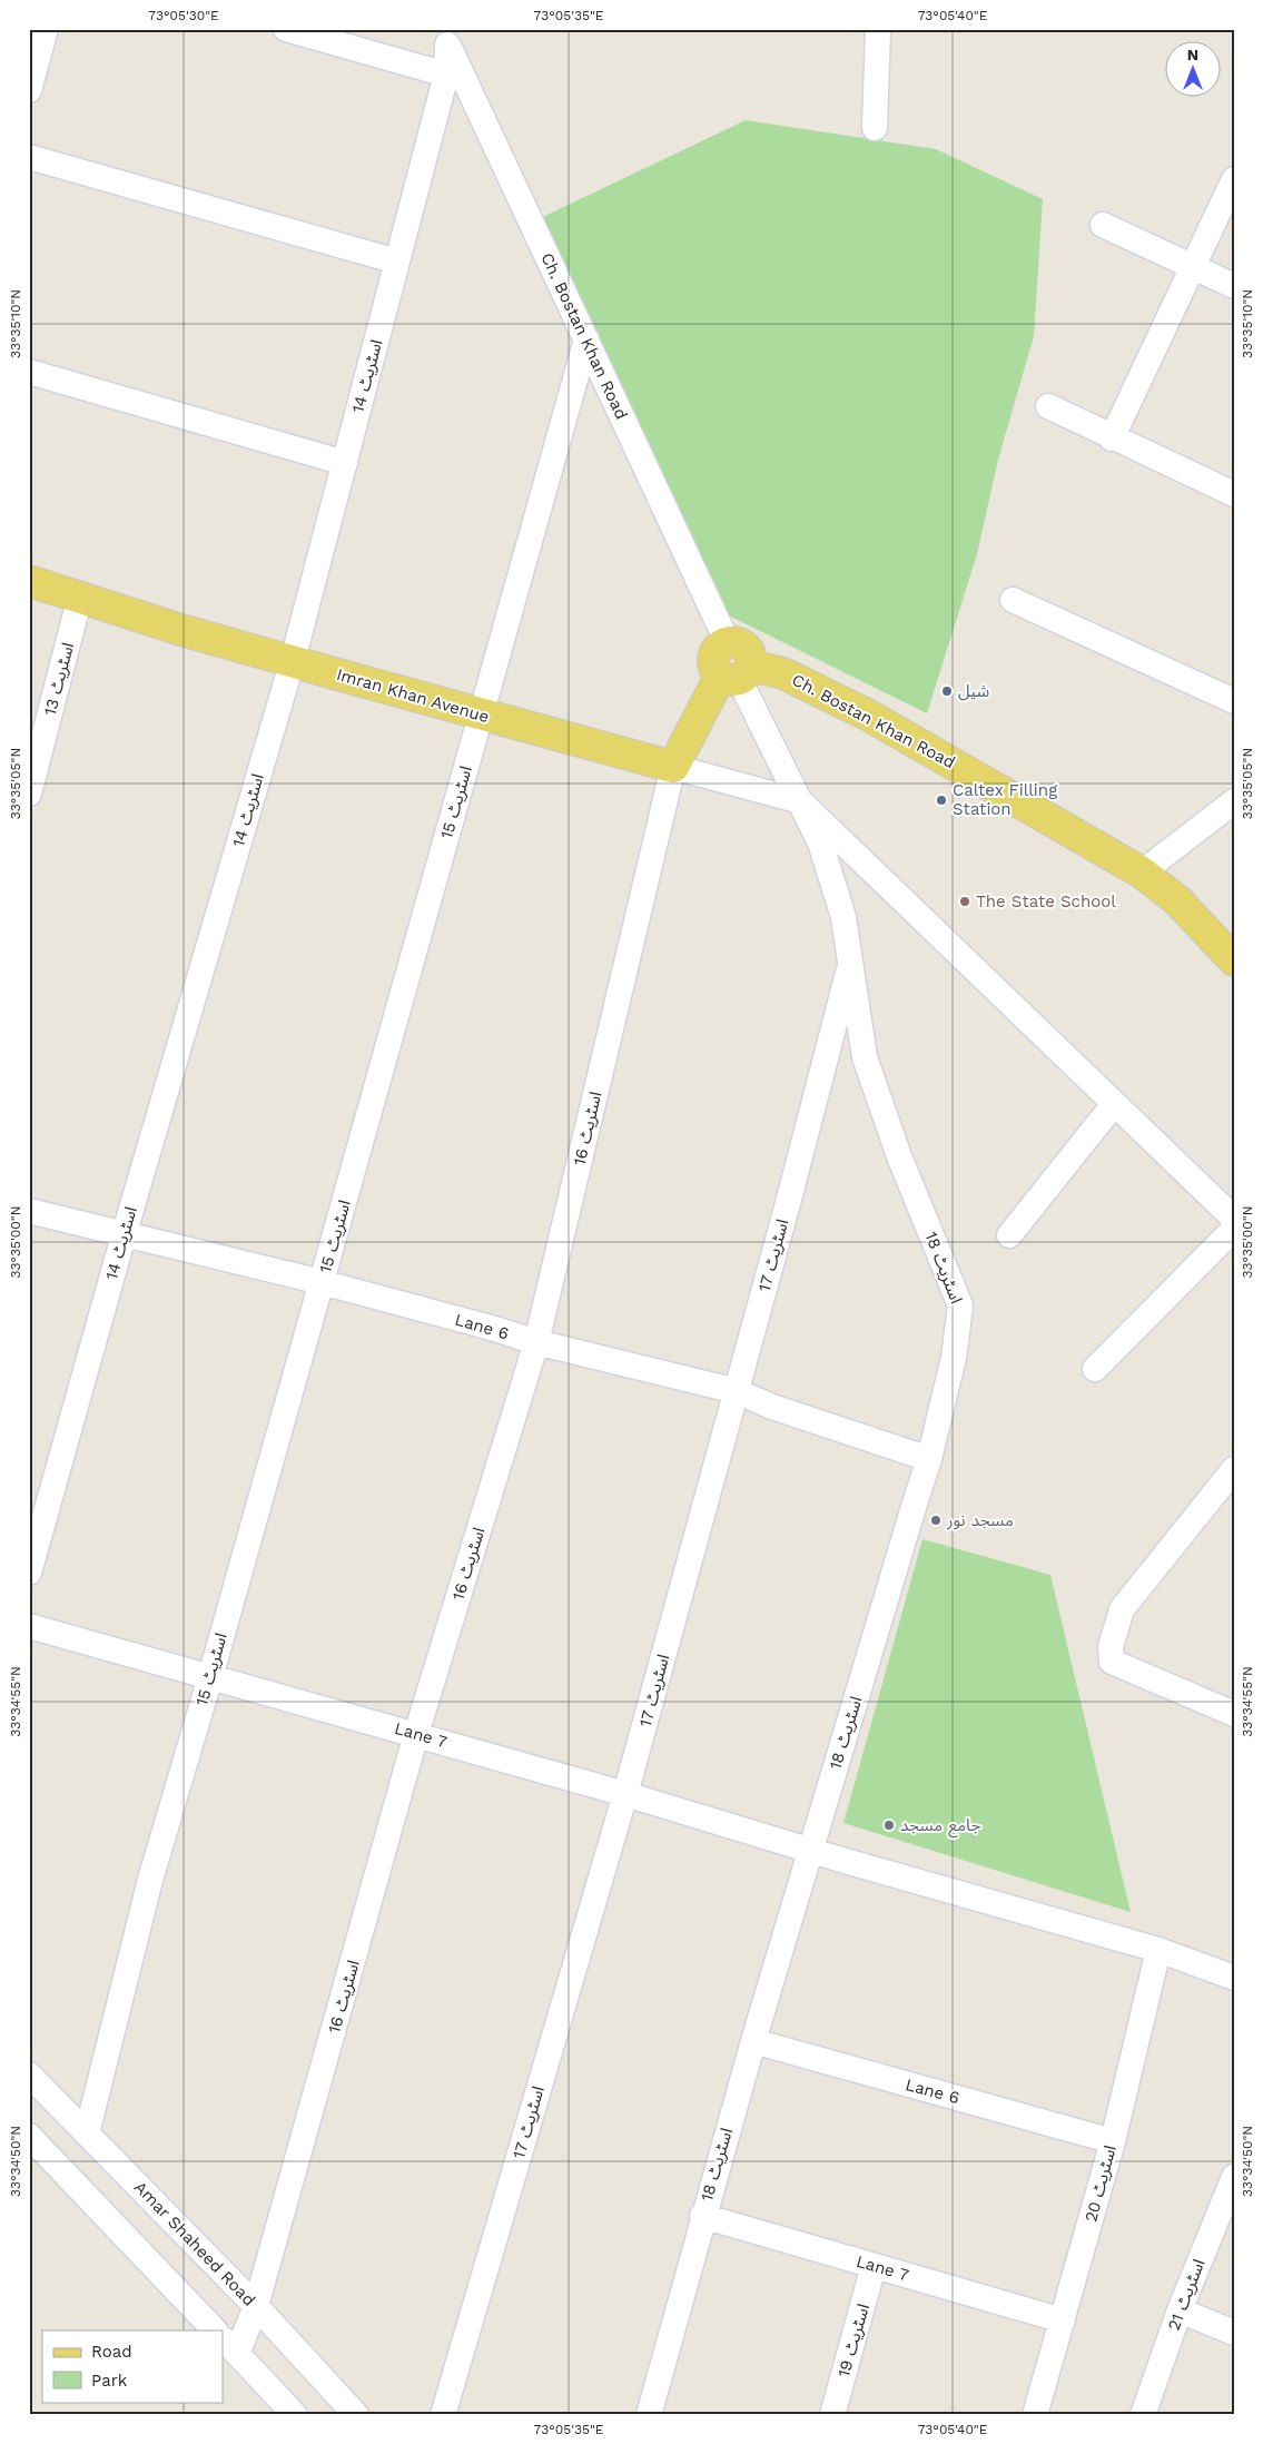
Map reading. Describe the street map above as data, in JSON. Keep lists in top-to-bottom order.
{
  "streets": {
    "main road": ["Ch. Bostan Khan Road", "Imran Khan Avenue"],
    "street": [
      "اسٹریٹ 14",
      "اسٹریٹ 13",
      "اسٹریٹ 15",
      "اسٹریٹ 16",
      "اسٹریٹ 17",
      "اسٹریٹ 18",
      "Lane 6",
      "Lane 7",
      "اسٹریٹ 20",
      "Amar Shaheed Road",
      "اسٹریٹ 21",
      "اسٹریٹ 19"
    ]
  },
  "crossings": [
    ["Ch. Bostan Khan Road", "اسٹریٹ 14"],
    ["Ch. Bostan Khan Road", "اسٹریٹ 15"],
    ["Ch. Bostan Khan Road", "اسٹریٹ 18"],
    ["اسٹریٹ 14", "Imran Khan Avenue"],
    ["اسٹریٹ 14", "Lane 6"],
    ["اسٹریٹ 13", "Imran Khan Avenue"],
    ["Imran Khan Avenue", "اسٹریٹ 15"],
    ["Imran Khan Avenue", "اسٹریٹ 16"],
    ["Imran Khan Avenue", "اسٹریٹ 18"],
    ["اسٹریٹ 15", "Lane 6"],
    ["اسٹریٹ 15", "Lane 7"],
    ["اسٹریٹ 15", "Amar Shaheed Road"],
    ["اسٹریٹ 16", "Lane 6"],
    ["اسٹریٹ 16", "Lane 7"],
    ["اسٹریٹ 16", "Amar Shaheed Road"],
    ["اسٹریٹ 17", "اسٹریٹ 18"],
    ["اسٹریٹ 17", "Lane 6"],
    ["اسٹریٹ 17", "Lane 7"],
    ["اسٹریٹ 18", "Lane 6"],
    ["اسٹریٹ 18", "Lane 7"],
    ["Lane 6", "اسٹریٹ 20"],
    ["Lane 7", "اسٹریٹ 20"],
    ["Lane 7", "اسٹریٹ 19"]
  ],
  "places": [
    "شیل",
    "Caltex Filling Station",
    "The State School",
    "مسجد نور",
    "جامع مسجد"
  ],
  "legend": ["Road", "Park"],
  "north": "top",
  "coordinates": [
    "73°05'30\"E",
    "73°05'35\"E",
    "73°05'40\"E",
    "33°35'10\"N",
    "33°35'05\"N",
    "33°35'00\"N",
    "33°34'55\"N",
    "33°34'50\"N"
  ]
}
